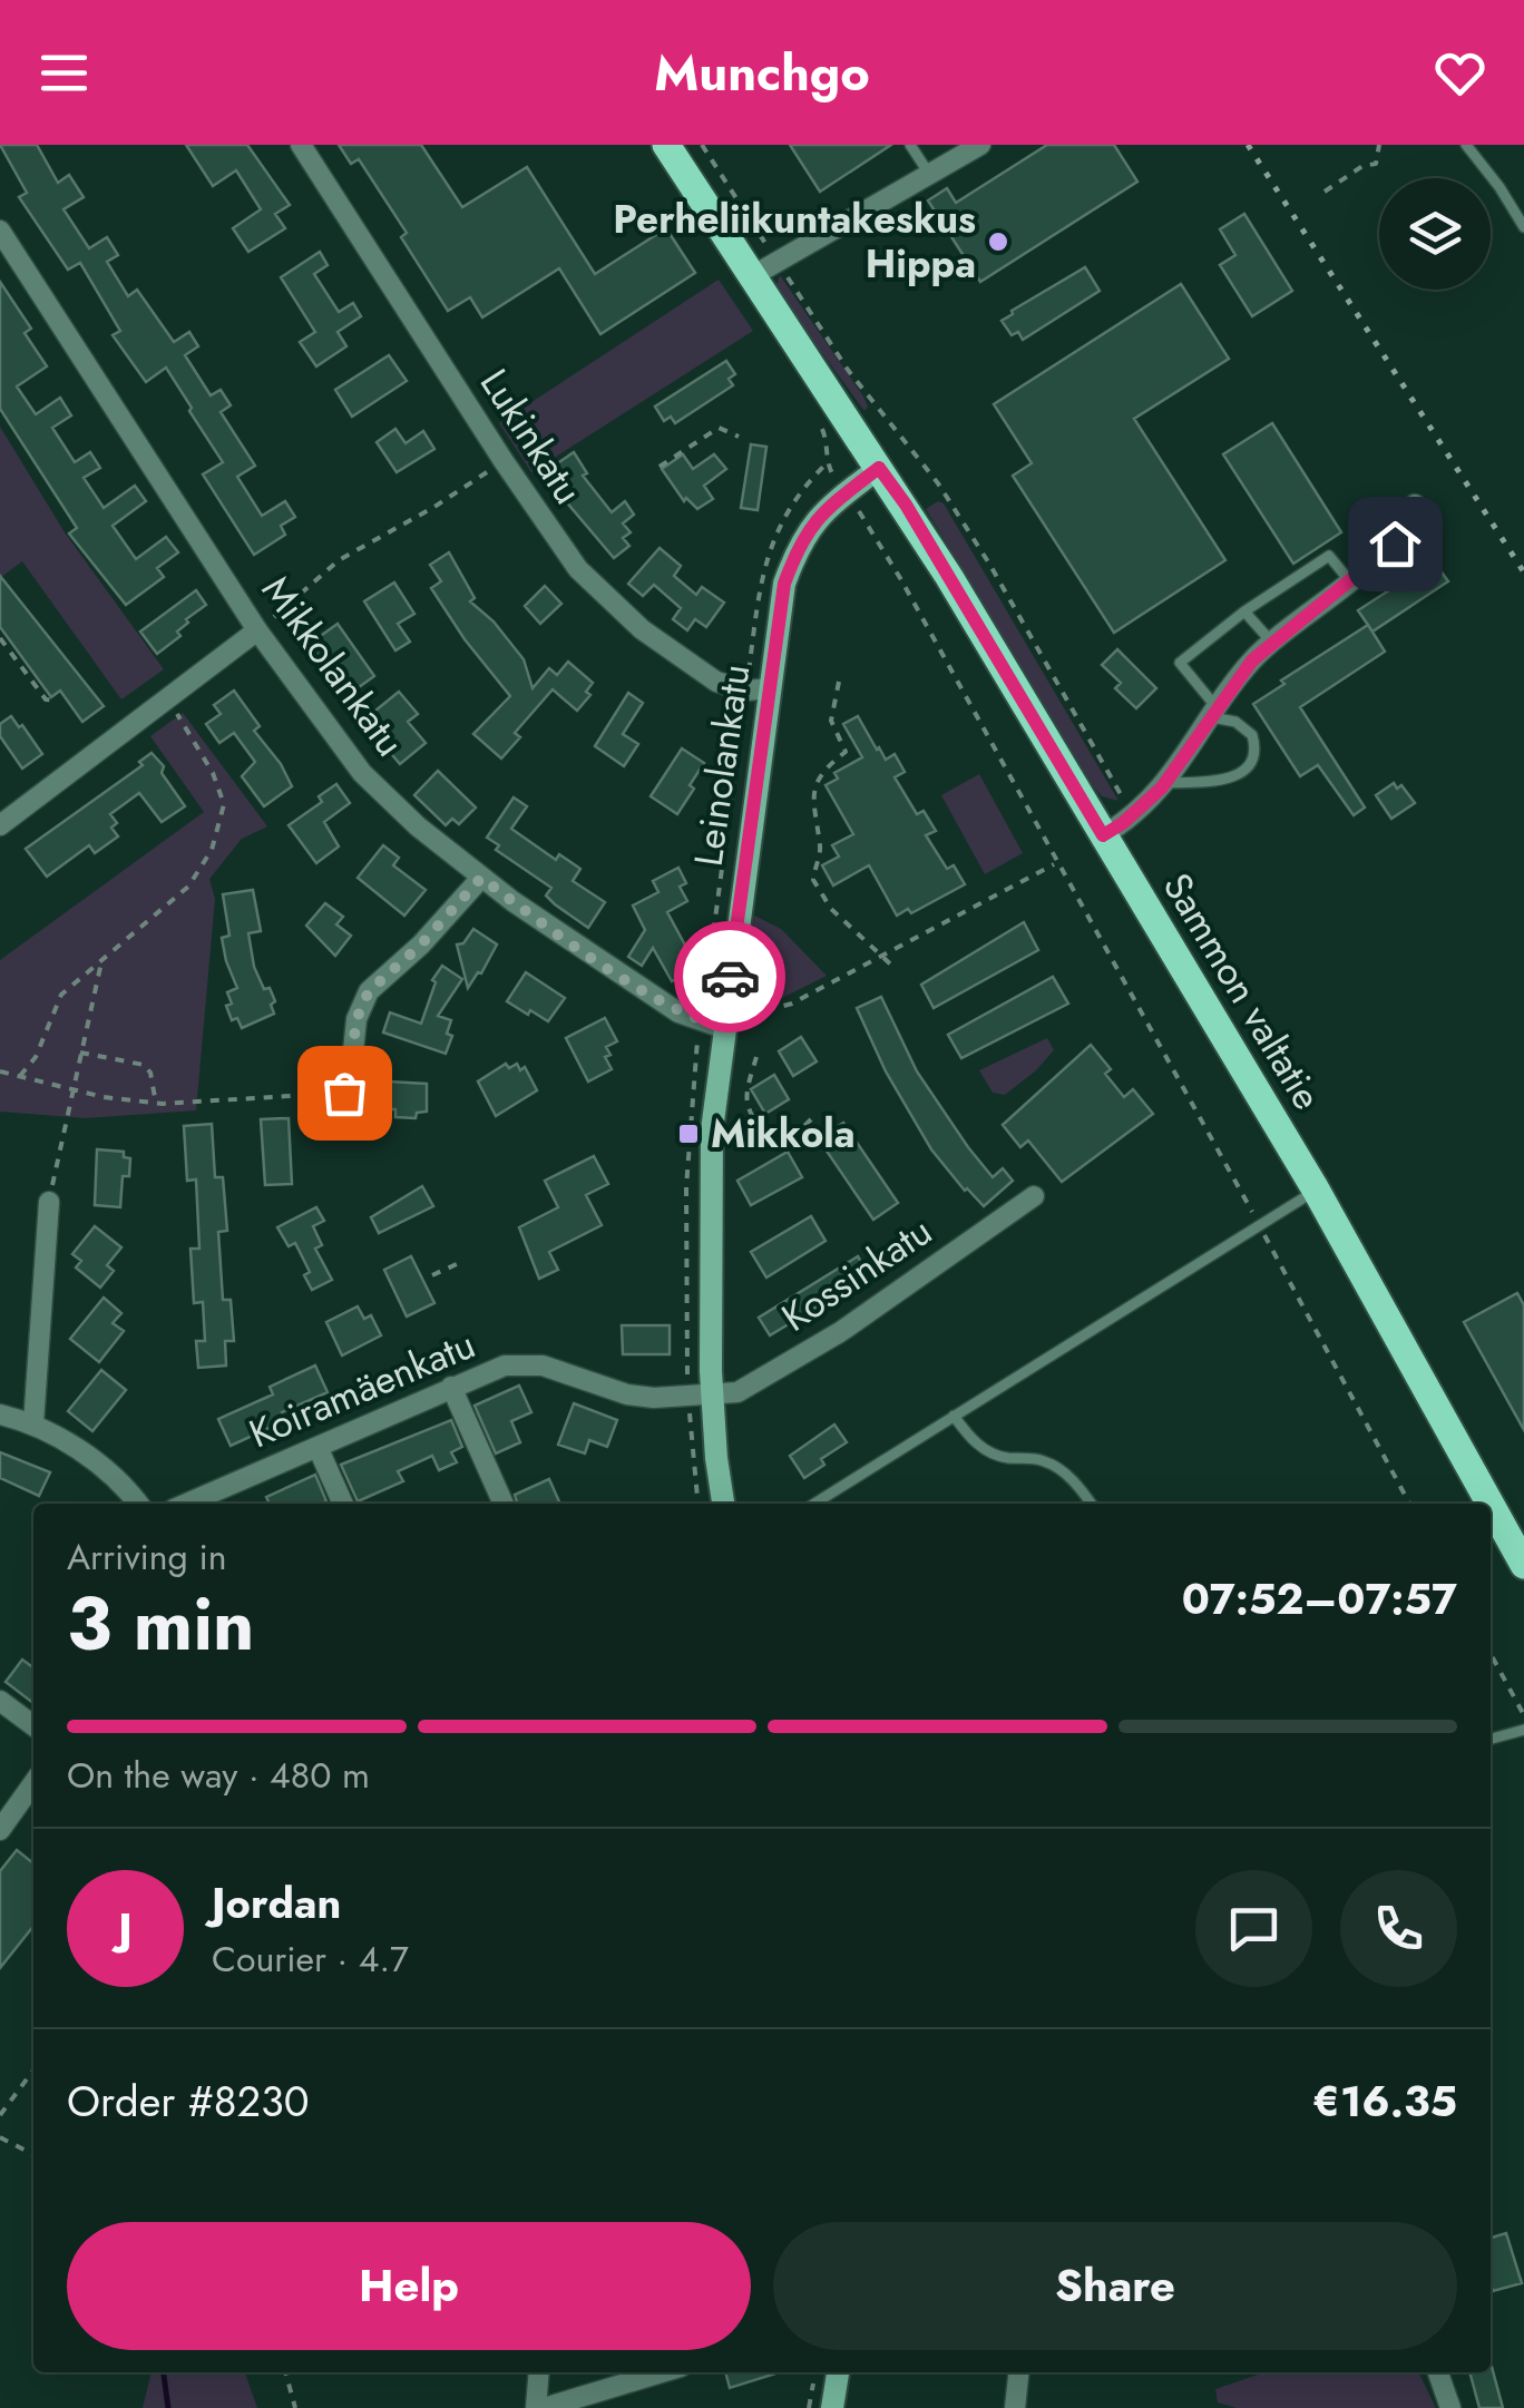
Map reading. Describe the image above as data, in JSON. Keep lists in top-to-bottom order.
{
  "streets": {
    "main road": ["Sammon valtatie"],
    "street": [
      "Lukinkatu",
      "Mikkolankatu",
      "Leinolankatu",
      "Kossinkatu",
      "Koiramäenkatu"
    ]
  },
  "crossings": [
    ["Lukinkatu", "Leinolankatu"],
    ["Mikkolankatu", "Leinolankatu"],
    ["Leinolankatu", "Sammon valtatie"],
    ["Leinolankatu", "Kossinkatu"],
    ["Leinolankatu", "Koiramäenkatu"],
    ["Kossinkatu", "Koiramäenkatu"]
  ],
  "places": {
    "other": ["Perheliikuntakeskus Hippa"],
    "transit": ["Mikkola"]
  },
  "page": {
    "header": "Munchgo",
    "heading": ["3 min", "Arriving in", "07:52–07:57"],
    "panel": [
      "Jordan",
      "Courier · 4.7",
      "Order #8230",
      "€16.35"
    ],
    "bar": "On the way · 480 m",
    "round": "J",
    "buttons": ["Help", "Share"]
  }
}
